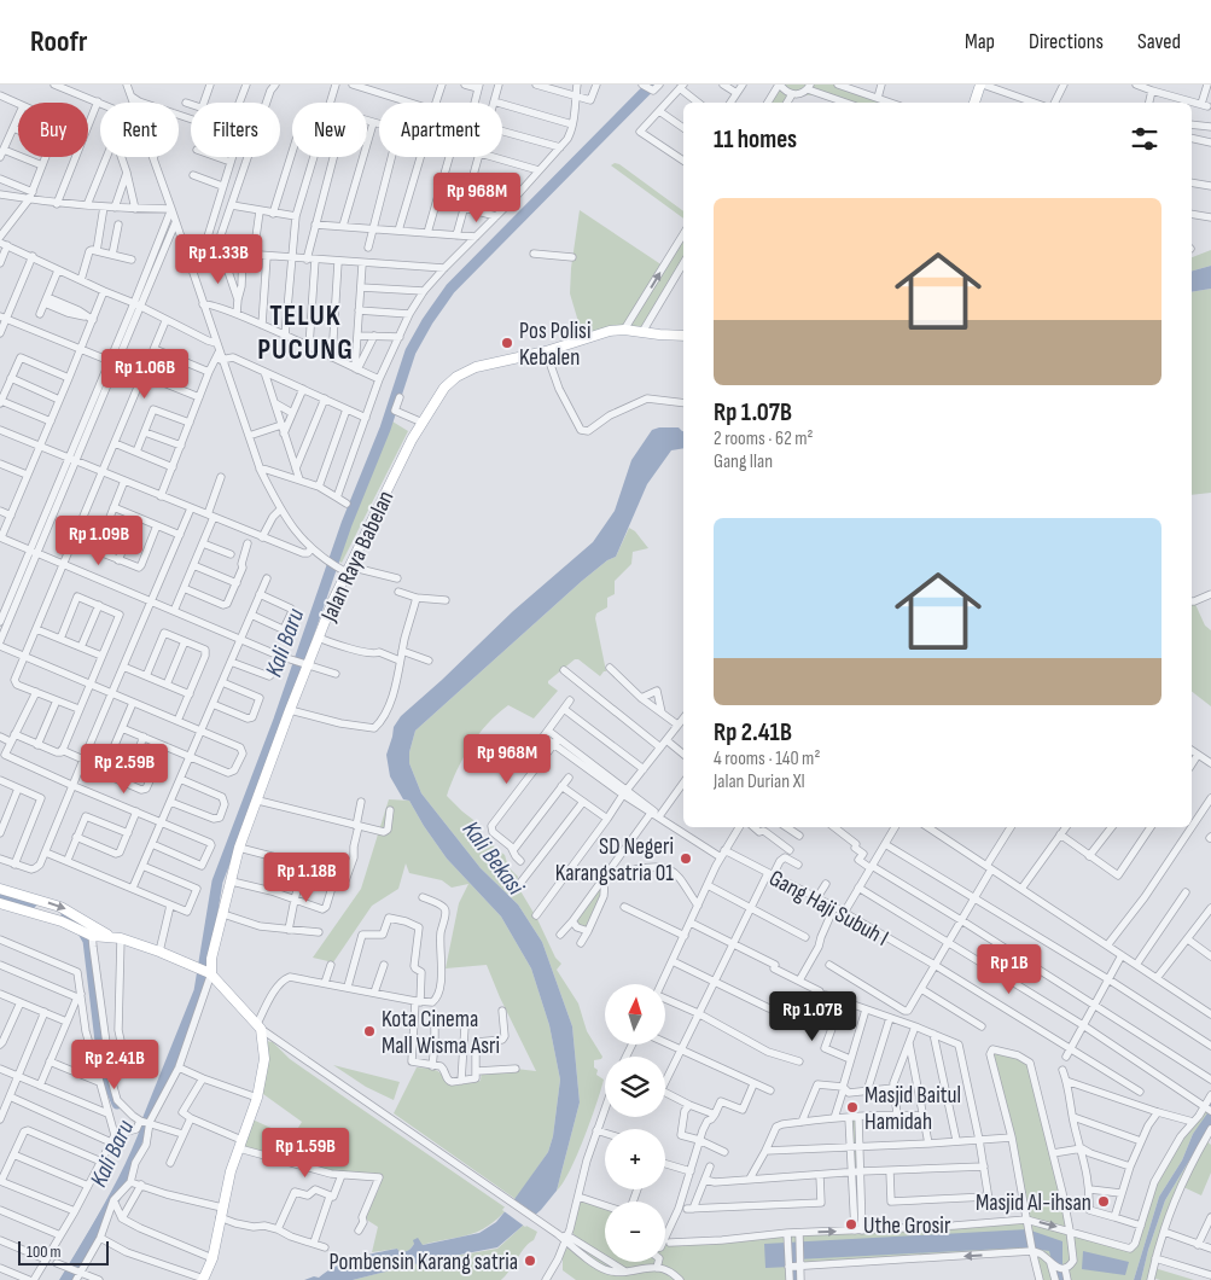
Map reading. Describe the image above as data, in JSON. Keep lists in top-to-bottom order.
{
  "streets": {
    "main road": ["Jalan Raya Babelan"],
    "street": ["Gang Haji Subuh I"]
  },
  "districts": ["TELUK PUCUNG"],
  "water": ["Kali Baru", "Kali Bekasi"],
  "places": [
    "Pos Polisi Kebalen",
    "SD Negeri Karangsatria 01",
    "Kota Cinema Mall Wisma Asri",
    "Masjid Baitul Hamidah",
    "Masjid Al-ihsan",
    "Uthe Grosir",
    "Pombensin Karang satria"
  ],
  "scale_bar": "100 m",
  "north": "top",
  "page": {
    "header": "Roofr",
    "nav": ["Map", "Directions", "Saved"],
    "chip": [
      "Buy",
      "Rent",
      "Filters",
      "New",
      "Apartment"
    ],
    "heading": "11 homes",
    "price": [
      "Rp 968M",
      "Rp 1.33B",
      "Rp 1.06B",
      "Rp 1.09B",
      "Rp 968M",
      "Rp 2.59B",
      "Rp 1.18B",
      "Rp 1B",
      "Rp 1.07B",
      "Rp 2.41B",
      "Rp 1.59B"
    ],
    "list": [
      {
        "name": "Rp 1.07B",
        "note": "2 rooms · 62 m² · Gang Ilan"
      },
      {
        "name": "Rp 2.41B",
        "note": "4 rooms · 140 m² · Jalan Durian XI"
      }
    ],
    "map_buttons": ["+", "−"],
    "scale": "100 m"
  }
}
